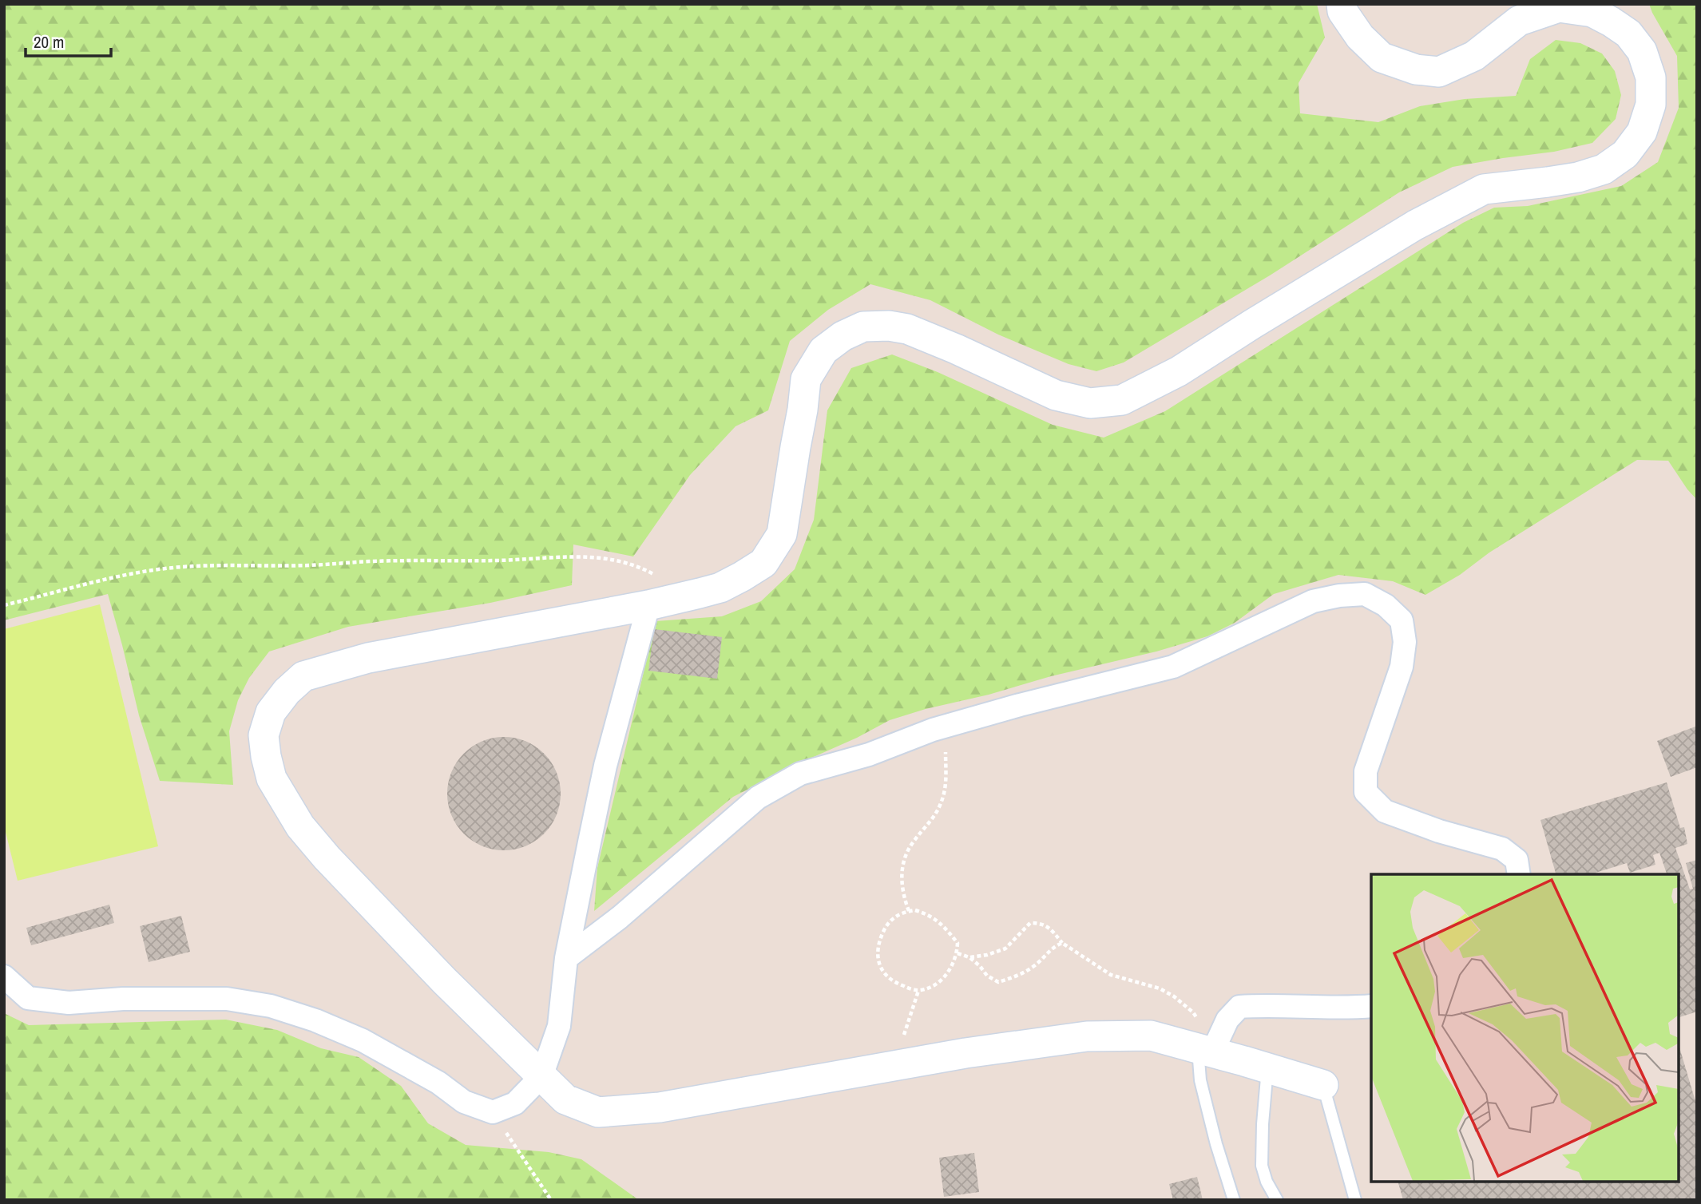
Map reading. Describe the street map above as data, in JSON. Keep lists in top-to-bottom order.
{
  "scale_bar": "20 m"
}
